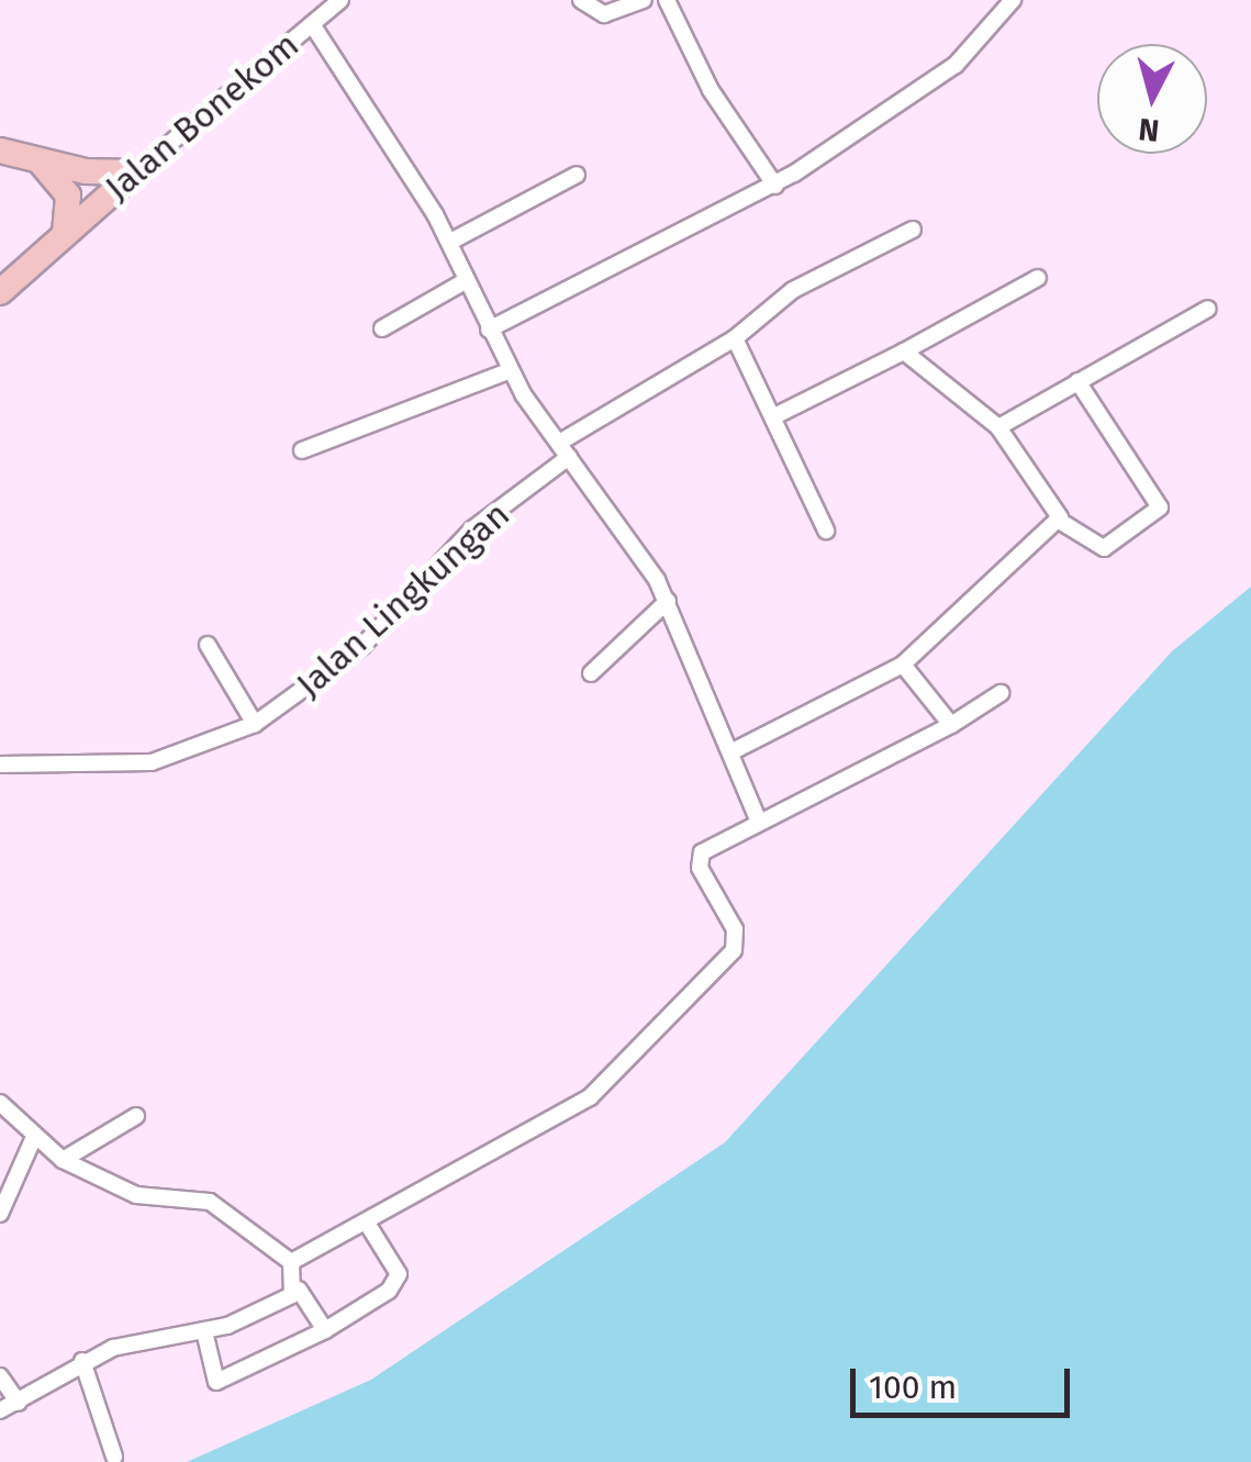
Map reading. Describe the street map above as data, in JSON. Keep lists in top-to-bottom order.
{
  "streets": {
    "main road": ["Jalan Bonekom"],
    "street": ["Jalan Lingkungan"]
  },
  "scale_bar": "100 m",
  "north": "bottom"
}
